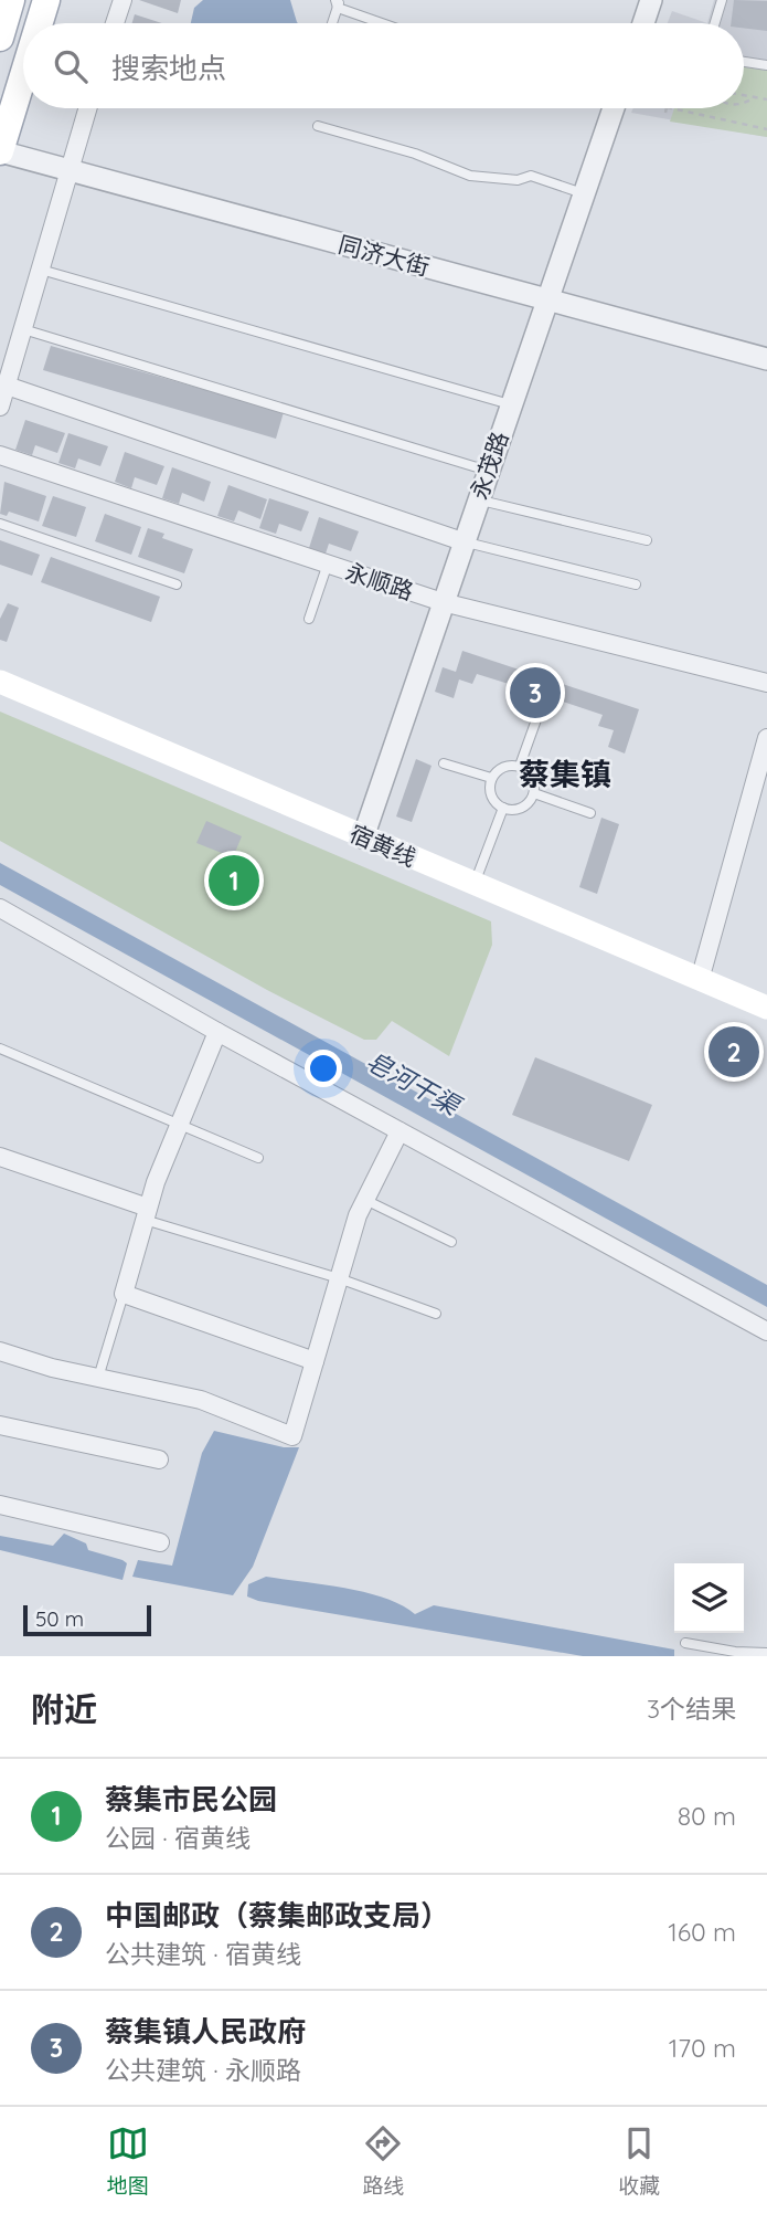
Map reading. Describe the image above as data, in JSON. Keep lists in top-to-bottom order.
{
  "streets": {
    "main road": ["宿黄线"],
    "street": ["同济大街", "永茂路", "永顺路"]
  },
  "crossings": [
    ["同济大街", "永茂路"],
    ["永茂路", "永顺路"],
    ["永茂路", "宿黄线"]
  ],
  "districts": ["蔡集镇"],
  "water": ["皂河干渠"],
  "scale_bar": "50 m",
  "page": {
    "search": "搜索地点",
    "pins": ["3", "1", "2"],
    "scale": "50 m",
    "heading": ["附近", "3个结果"],
    "list": [
      {
        "mark": "1",
        "name": "蔡集市民公园",
        "note": "公园 · 宿黄线",
        "value": "80 m"
      },
      {
        "mark": "2",
        "name": "中国邮政（蔡集邮政支局）",
        "note": "公共建筑 · 宿黄线",
        "value": "160 m"
      },
      {
        "mark": "3",
        "name": "蔡集镇人民政府",
        "note": "公共建筑 · 永顺路",
        "value": "170 m"
      }
    ],
    "nav": ["地图", "路线", "收藏"]
  }
}
